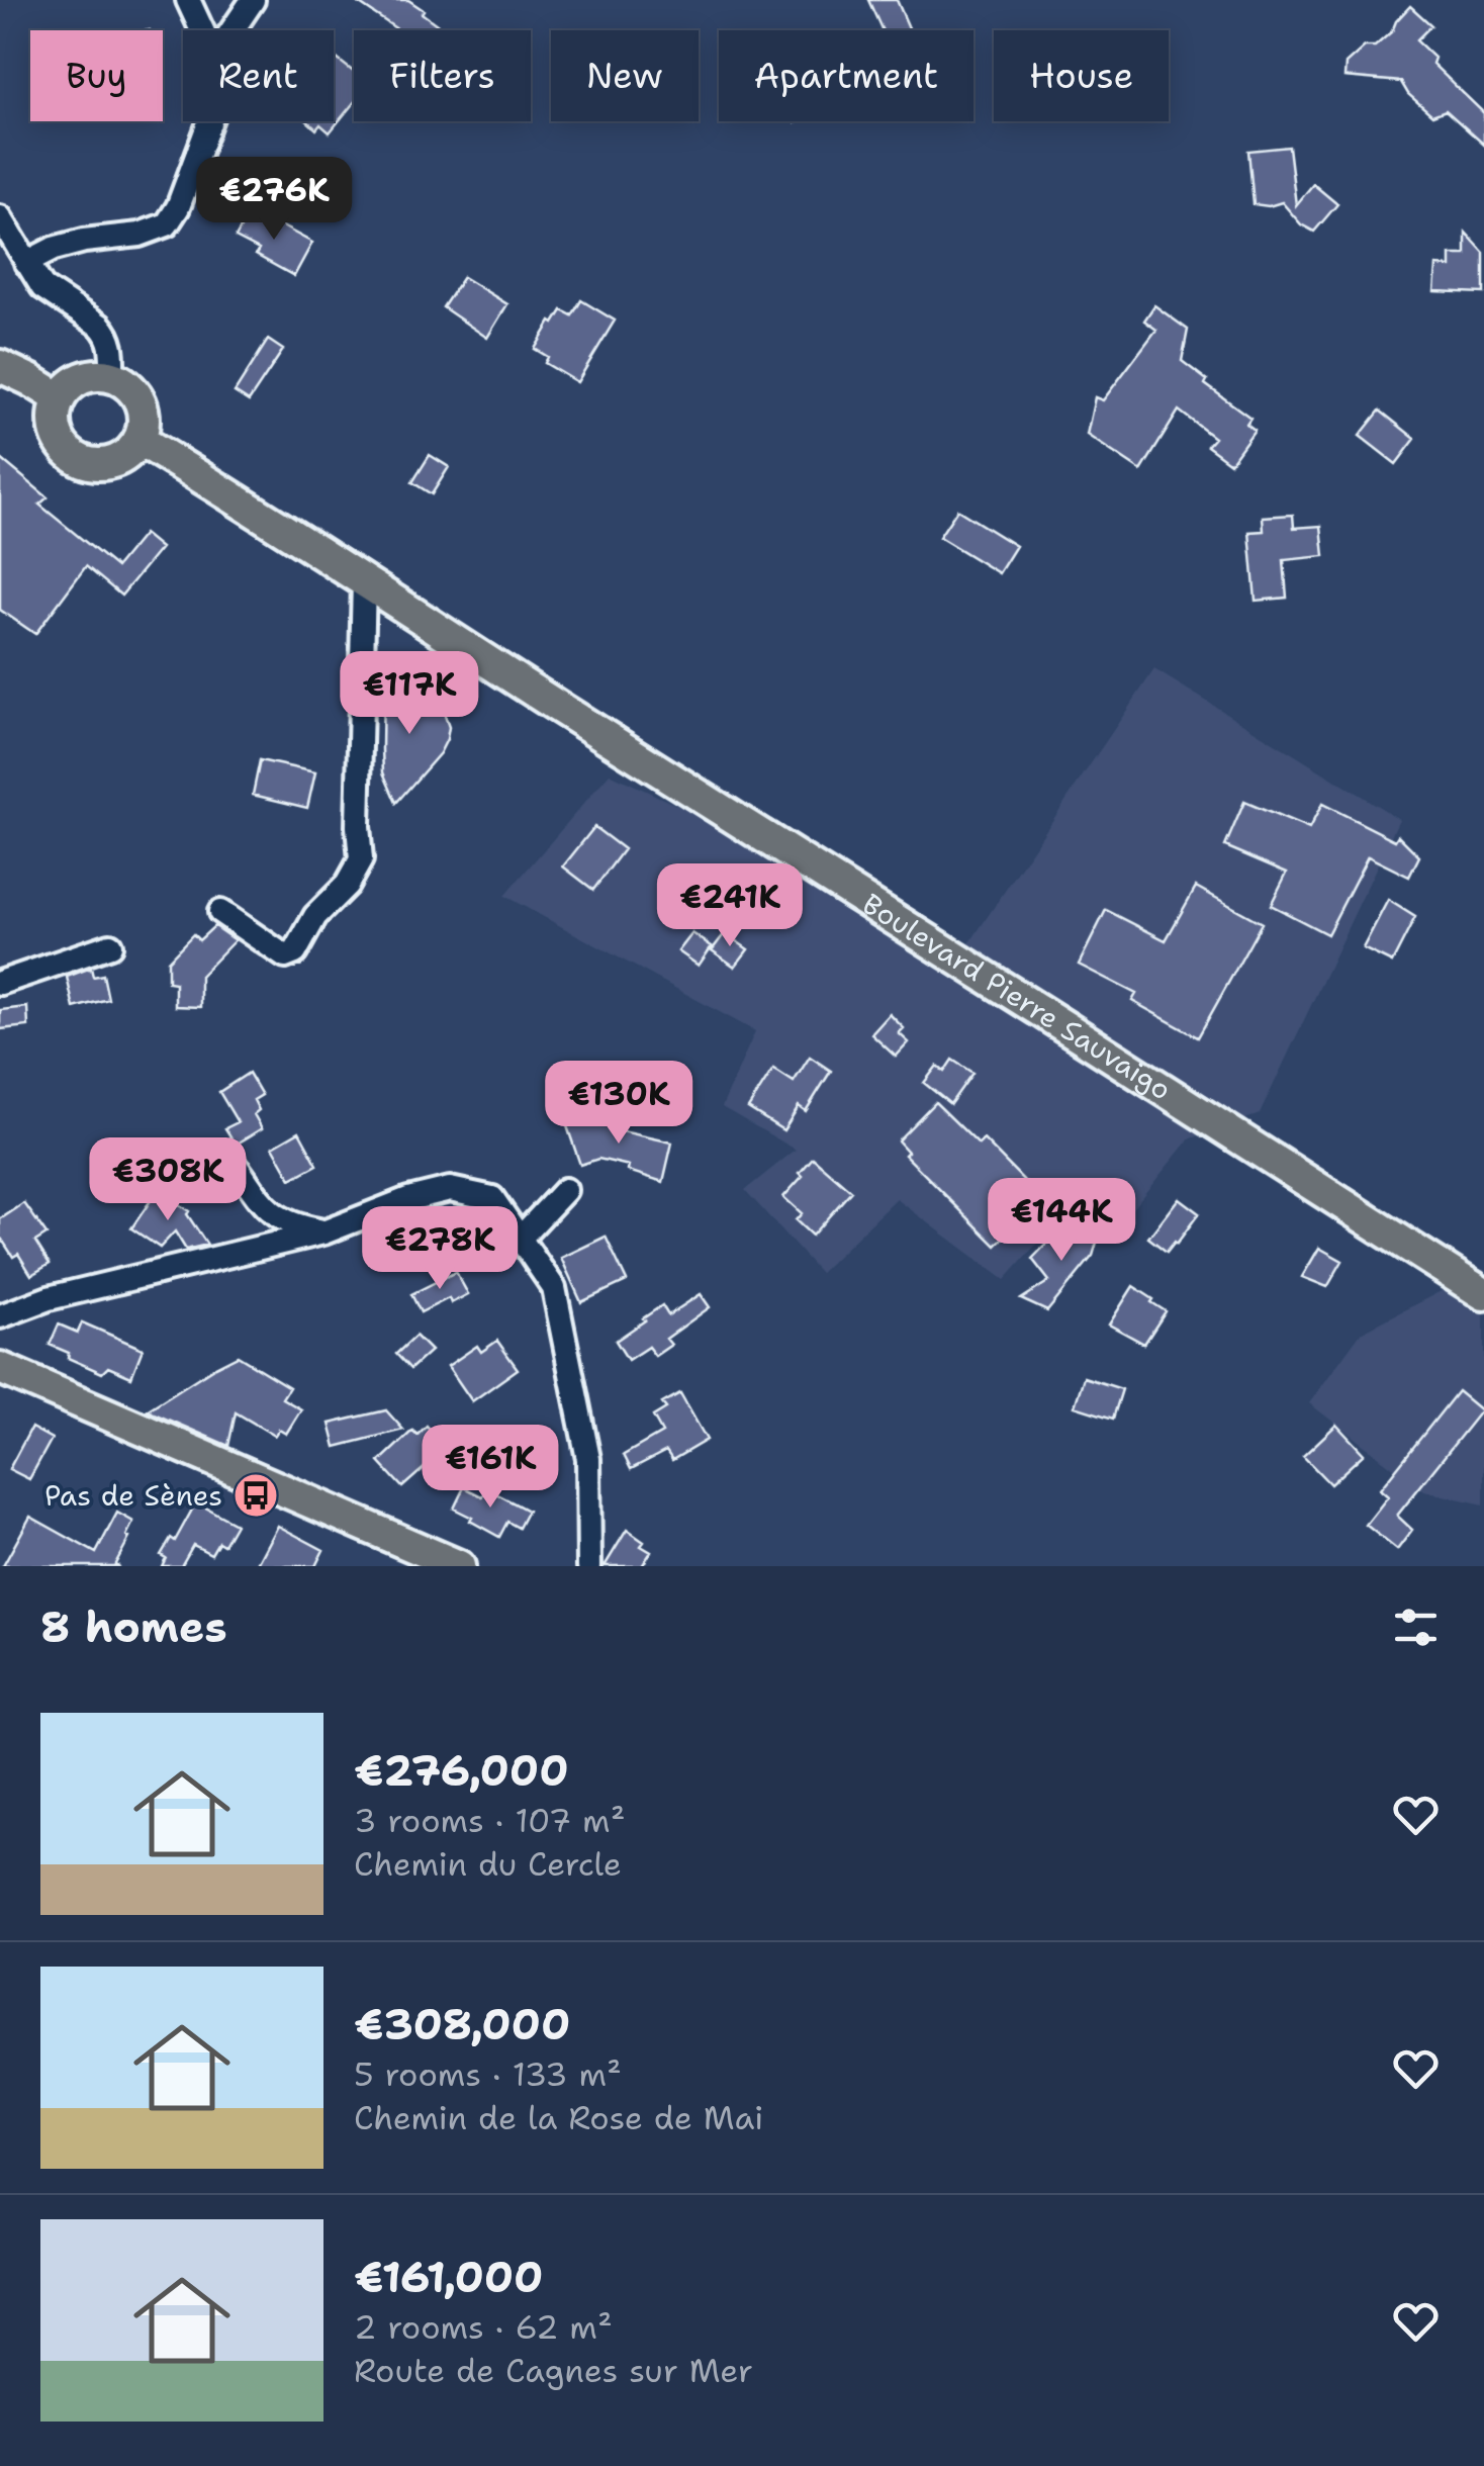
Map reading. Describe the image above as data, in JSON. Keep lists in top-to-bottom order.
{
  "streets": {
    "main road": ["Boulevard Pierre Sauvaigo"]
  },
  "places": {
    "bus stop": ["Pas de Sènes"]
  },
  "page": {
    "chip": [
      "Buy",
      "Rent",
      "Filters",
      "New",
      "Apartment",
      "House"
    ],
    "price": [
      "€276K",
      "€117K",
      "€241K",
      "€130K",
      "€308K",
      "€144K",
      "€278K",
      "€161K"
    ],
    "heading": "8 homes",
    "list": [
      {
        "name": "€276,000",
        "note": "3 rooms · 107 m² · Chemin du Cercle"
      },
      {
        "name": "€308,000",
        "note": "5 rooms · 133 m² · Chemin de la Rose de Mai"
      },
      {
        "name": "€161,000",
        "note": "2 rooms · 62 m² · Route de Cagnes sur Mer"
      }
    ]
  }
}
